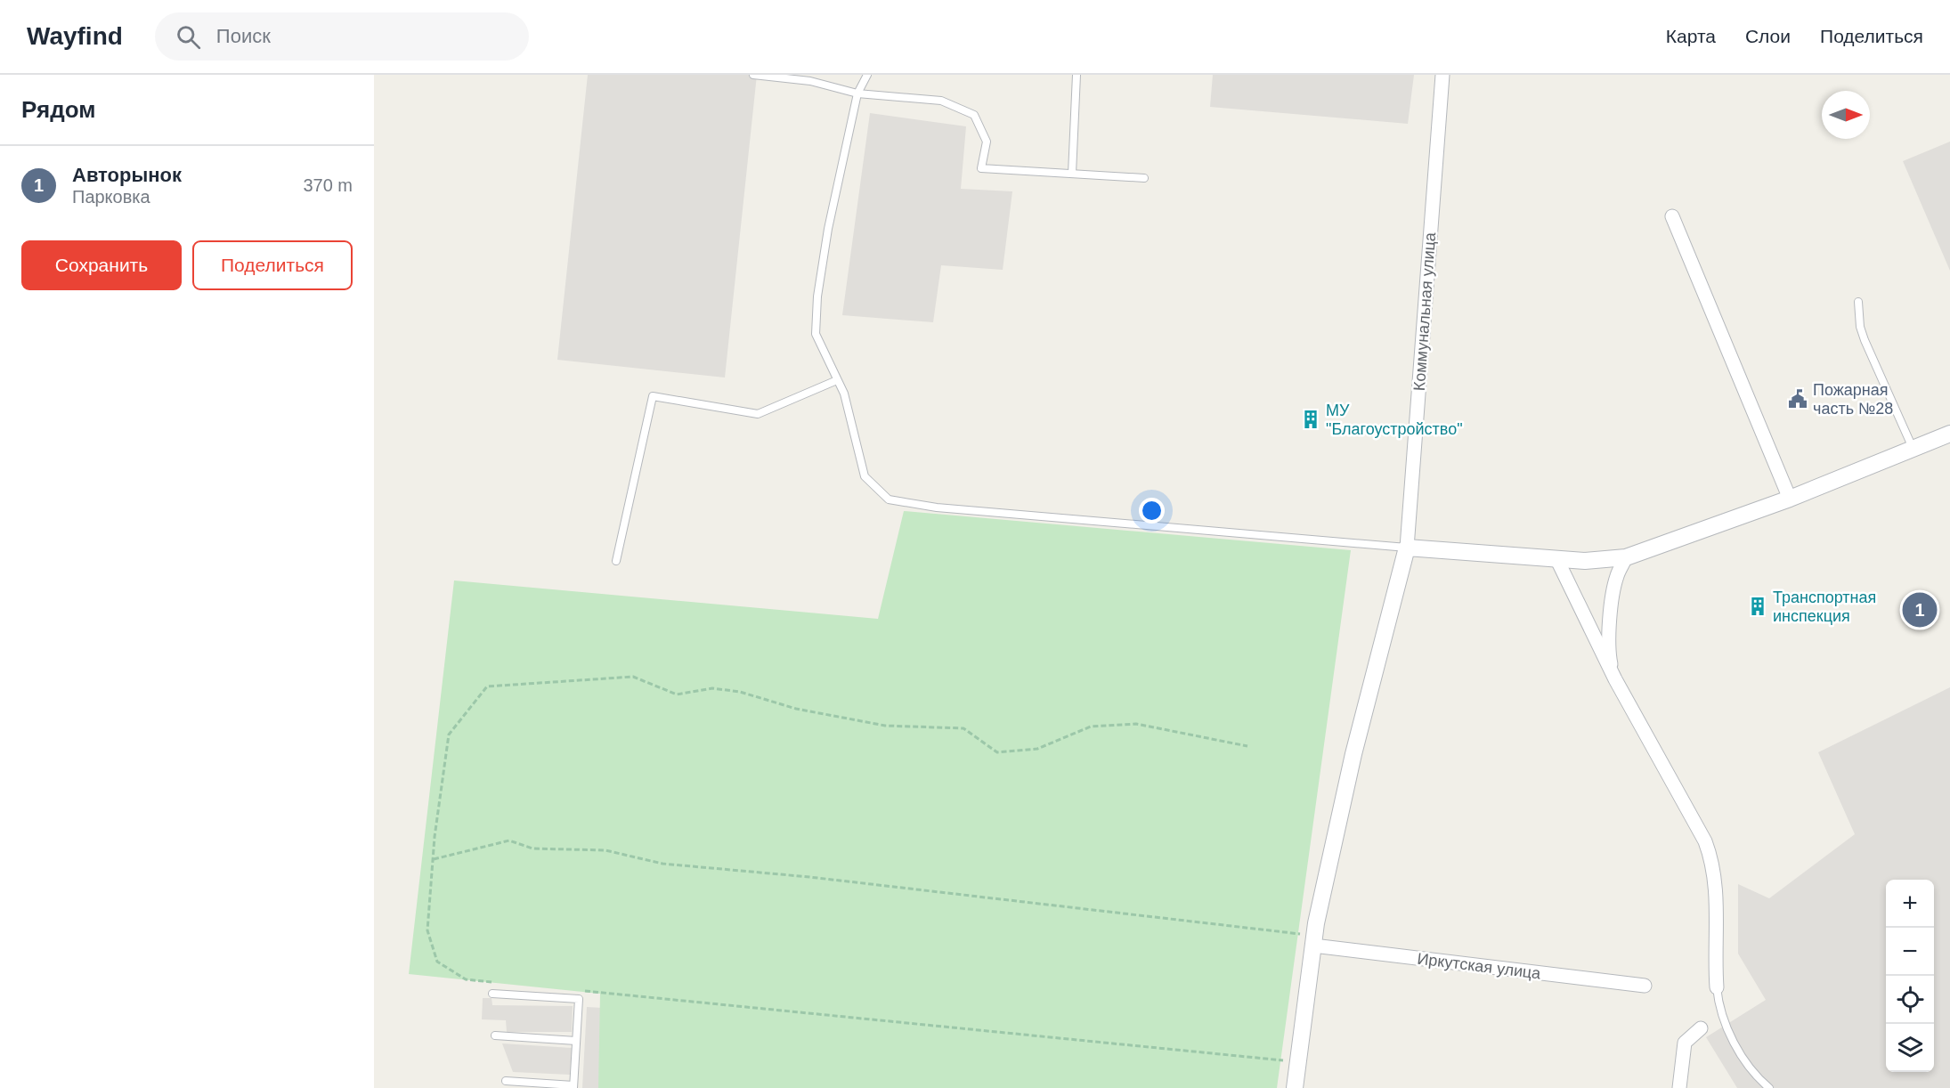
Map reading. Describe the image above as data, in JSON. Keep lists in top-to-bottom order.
{
  "streets": {
    "street": ["Коммунальная улица", "Иркутская улица"]
  },
  "places": {
    "public building": ["Пожарная часть №28"],
    "building": ["МУ \"Благоустройство\"", "Транспортная инспекция"]
  },
  "north": "right",
  "page": {
    "header": "Wayfind",
    "search": "Поиск",
    "nav": ["Карта", "Слои", "Поделиться"],
    "heading": "Рядом",
    "list": [
      {
        "mark": "1",
        "name": "Авторынок",
        "note": "Парковка",
        "value": "370 m"
      }
    ],
    "buttons": ["Сохранить", "Поделиться"],
    "pins": "1",
    "map_buttons": ["+", "−"]
  }
}
